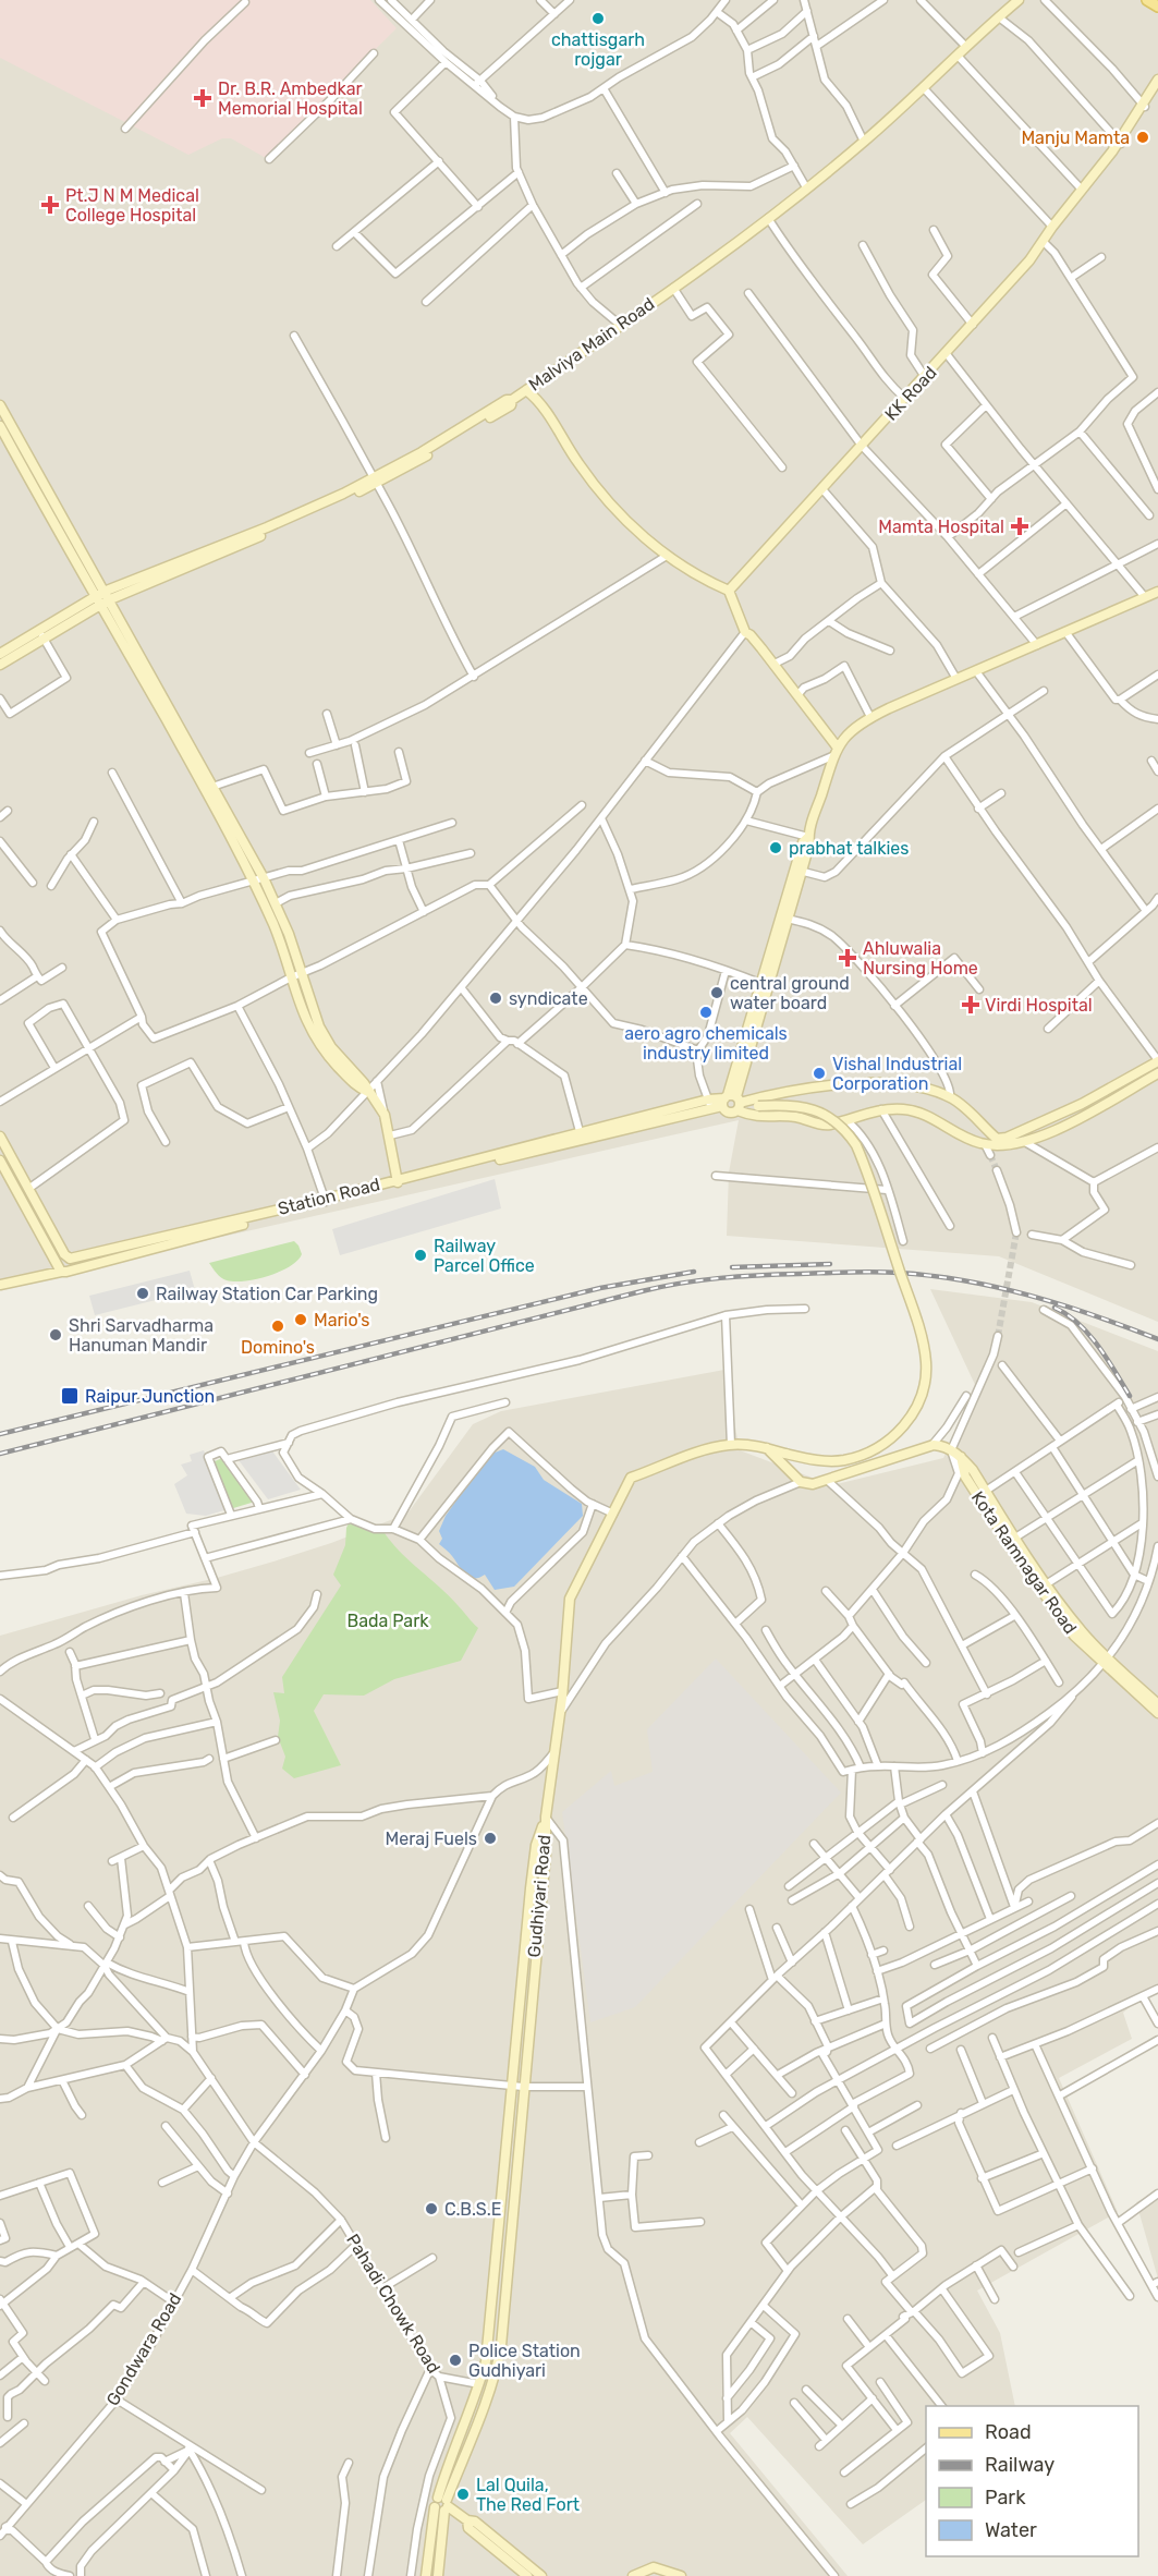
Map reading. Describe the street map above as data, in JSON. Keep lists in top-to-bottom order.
{
  "streets": {
    "street": [
      "Malviya Main Road",
      "KK Road",
      "Station Road",
      "Kota Ramnagar Road",
      "Gudhiyari Road",
      "Pahadi Chowk Road",
      "Gondwara Road"
    ]
  },
  "crossings": [
    ["Pahadi Chowk Road", "Gondwara Road"]
  ],
  "parks": ["Bada Park"],
  "places": {
    "other": [
      "chattisgarh rojgar",
      "Manju Mamta",
      "prabhat talkies",
      "central ground water board",
      "syndicate",
      "aero agro chemicals industry limited",
      "Vishal Industrial Corporation",
      "Railway Parcel Office",
      "Railway Station Car Parking",
      "Mario's",
      "Domino's",
      "Shri Sarvadharma Hanuman Mandir",
      "Meraj Fuels",
      "C.B.S.E",
      "Police Station Gudhiyari",
      "Lal Quila, The Red Fort"
    ],
    "health": [
      "Dr. B.R. Ambedkar Memorial Hospital",
      "Pt.J N M Medical College Hospital",
      "Mamta Hospital",
      "Ahluwalia Nursing Home",
      "Virdi Hospital"
    ],
    "transit": ["Raipur Junction"]
  },
  "legend": [
    "Road",
    "Railway",
    "Park",
    "Water"
  ]
}
